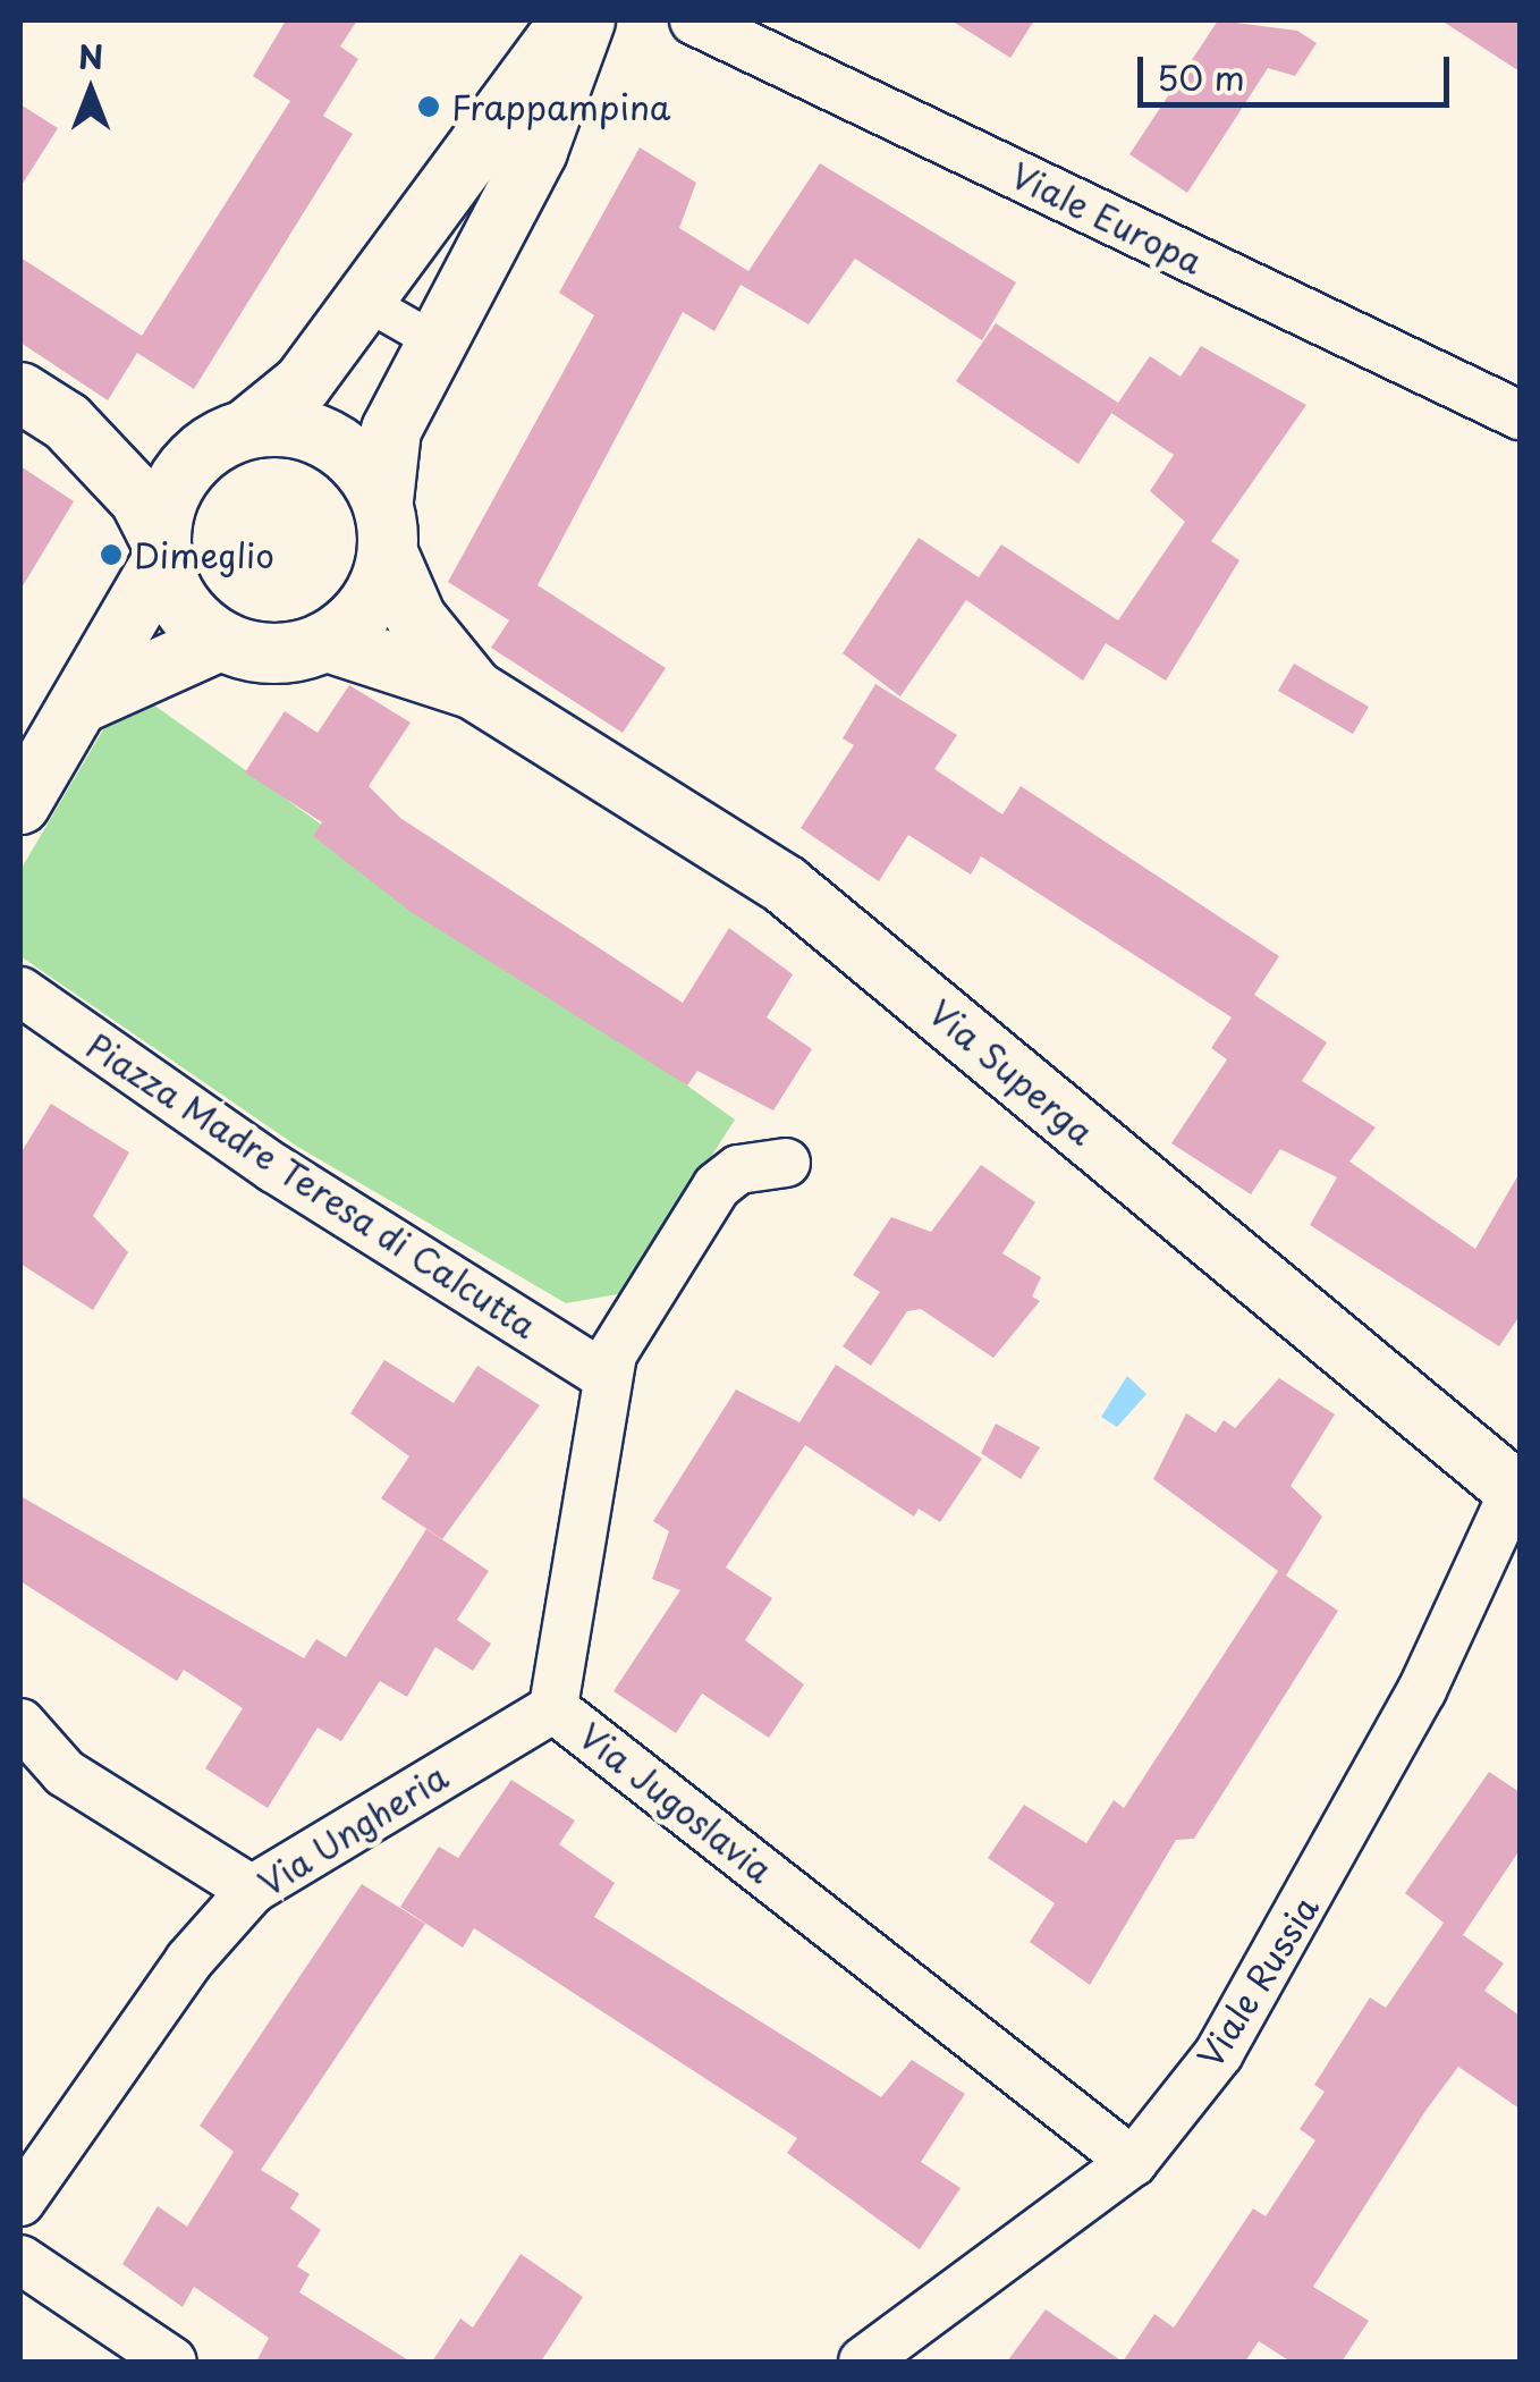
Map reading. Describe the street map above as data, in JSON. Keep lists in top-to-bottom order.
{
  "streets": {
    "street": [
      "Viale Europa",
      "Via Superga",
      "Piazza Madre Teresa di Calcutta",
      "Via Jugoslavia",
      "Via Ungheria",
      "Viale Russia"
    ]
  },
  "crossings": [
    ["Via Superga", "Viale Russia"],
    ["Piazza Madre Teresa di Calcutta", "Via Jugoslavia"],
    ["Via Jugoslavia", "Via Ungheria"],
    ["Via Jugoslavia", "Viale Russia"]
  ],
  "places": ["Frappampina", "Dimeglio"],
  "scale_bar": "50 m",
  "north": "top"
}
